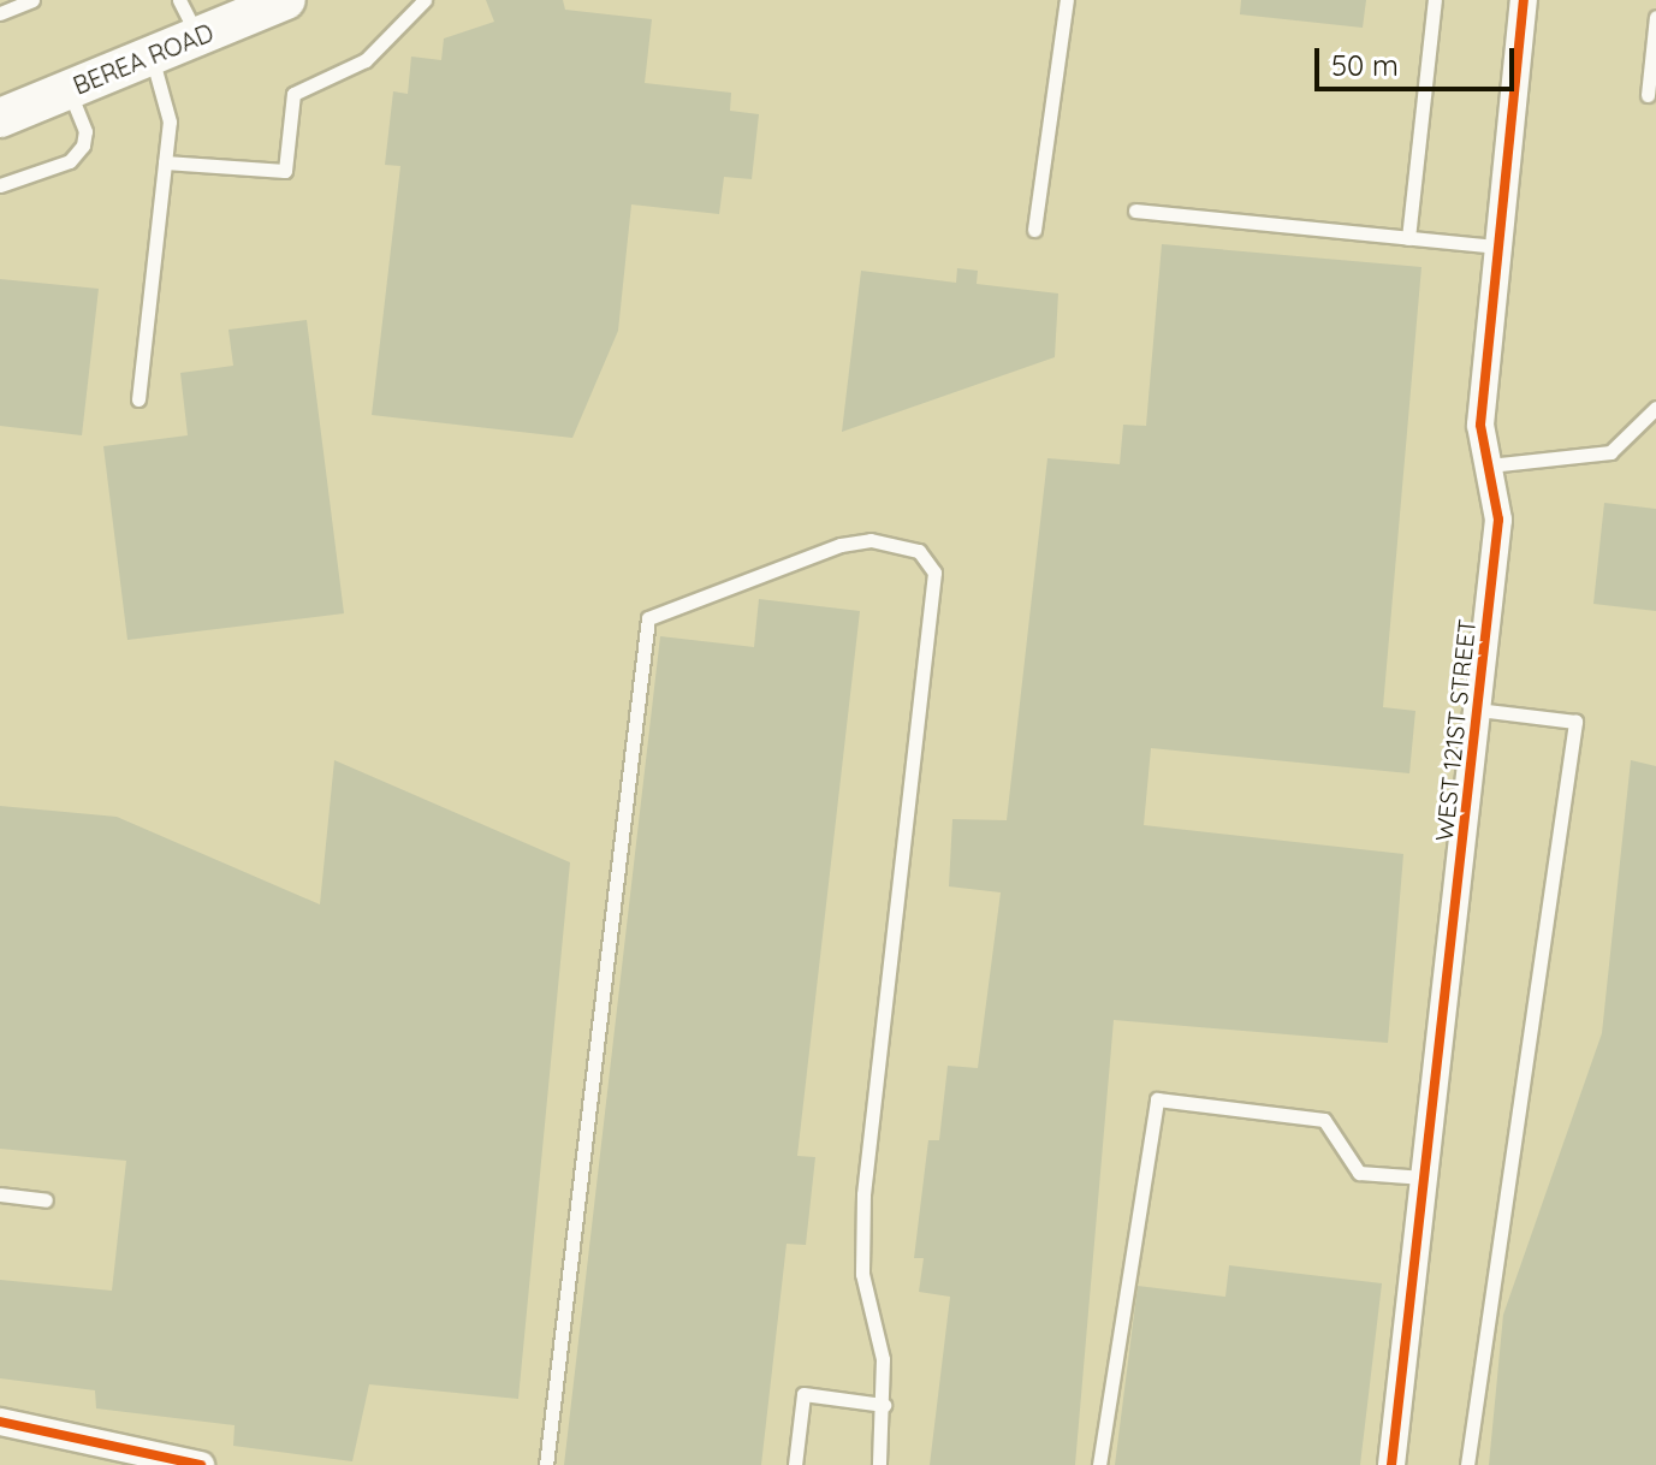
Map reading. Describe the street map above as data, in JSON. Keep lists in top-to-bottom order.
{
  "streets": {
    "main road": ["BEREA ROAD"],
    "street": ["WEST 121ST STREET"]
  },
  "scale_bar": "50 m"
}
